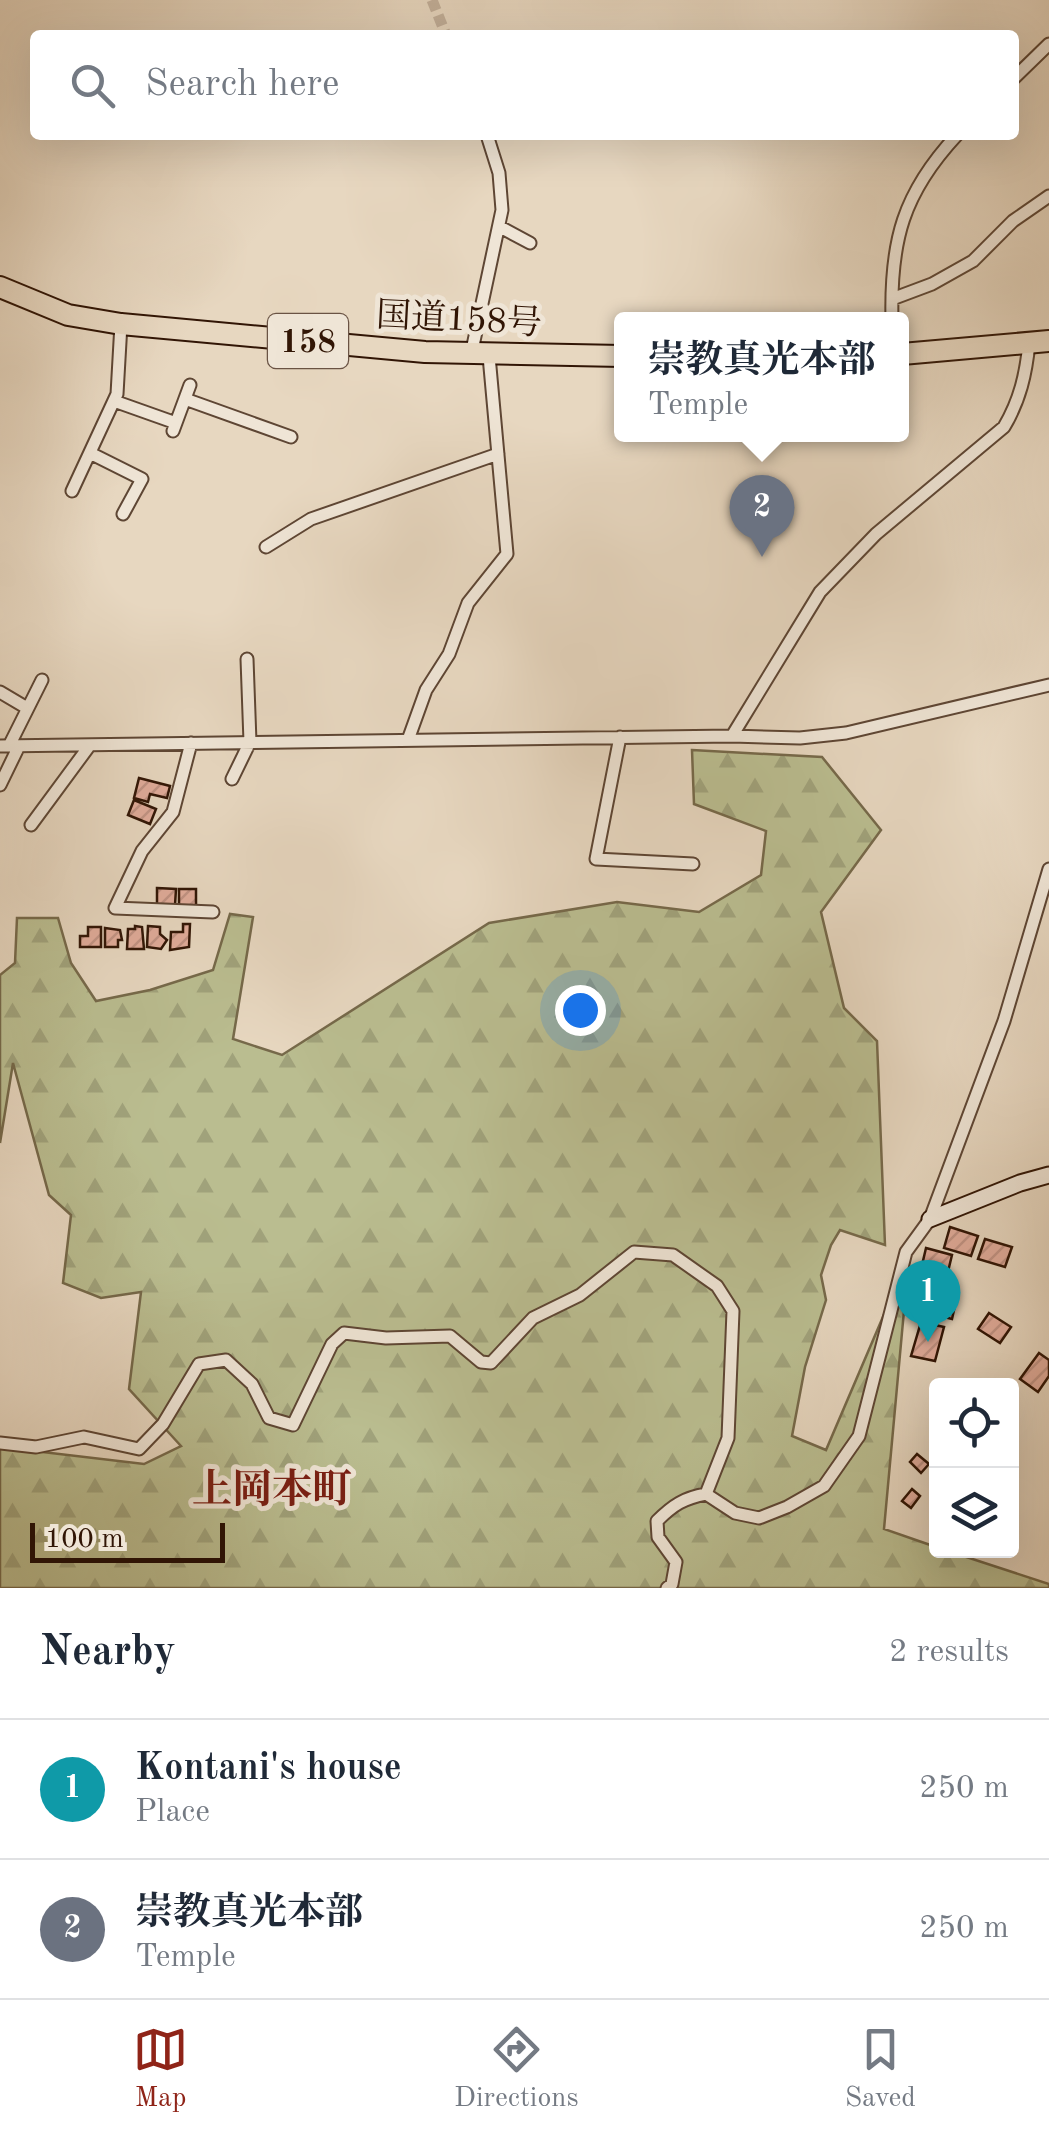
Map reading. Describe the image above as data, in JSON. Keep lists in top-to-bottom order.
{
  "streets": {
    "highway": ["国道158号", "158"]
  },
  "districts": ["上岡本町"],
  "scale_bar": "100 m",
  "page": {
    "search": "Search here",
    "popup": ["崇教真光本部", "Temple"],
    "pins": ["2", "1"],
    "scale": "100 m",
    "heading": ["Nearby", "2 results"],
    "list": [
      {
        "mark": "1",
        "name": "Kontani's house",
        "note": "Place",
        "value": "250 m"
      },
      {
        "mark": "2",
        "name": "崇教真光本部",
        "note": "Temple",
        "value": "250 m"
      }
    ],
    "nav": ["Map", "Directions", "Saved"]
  }
}
